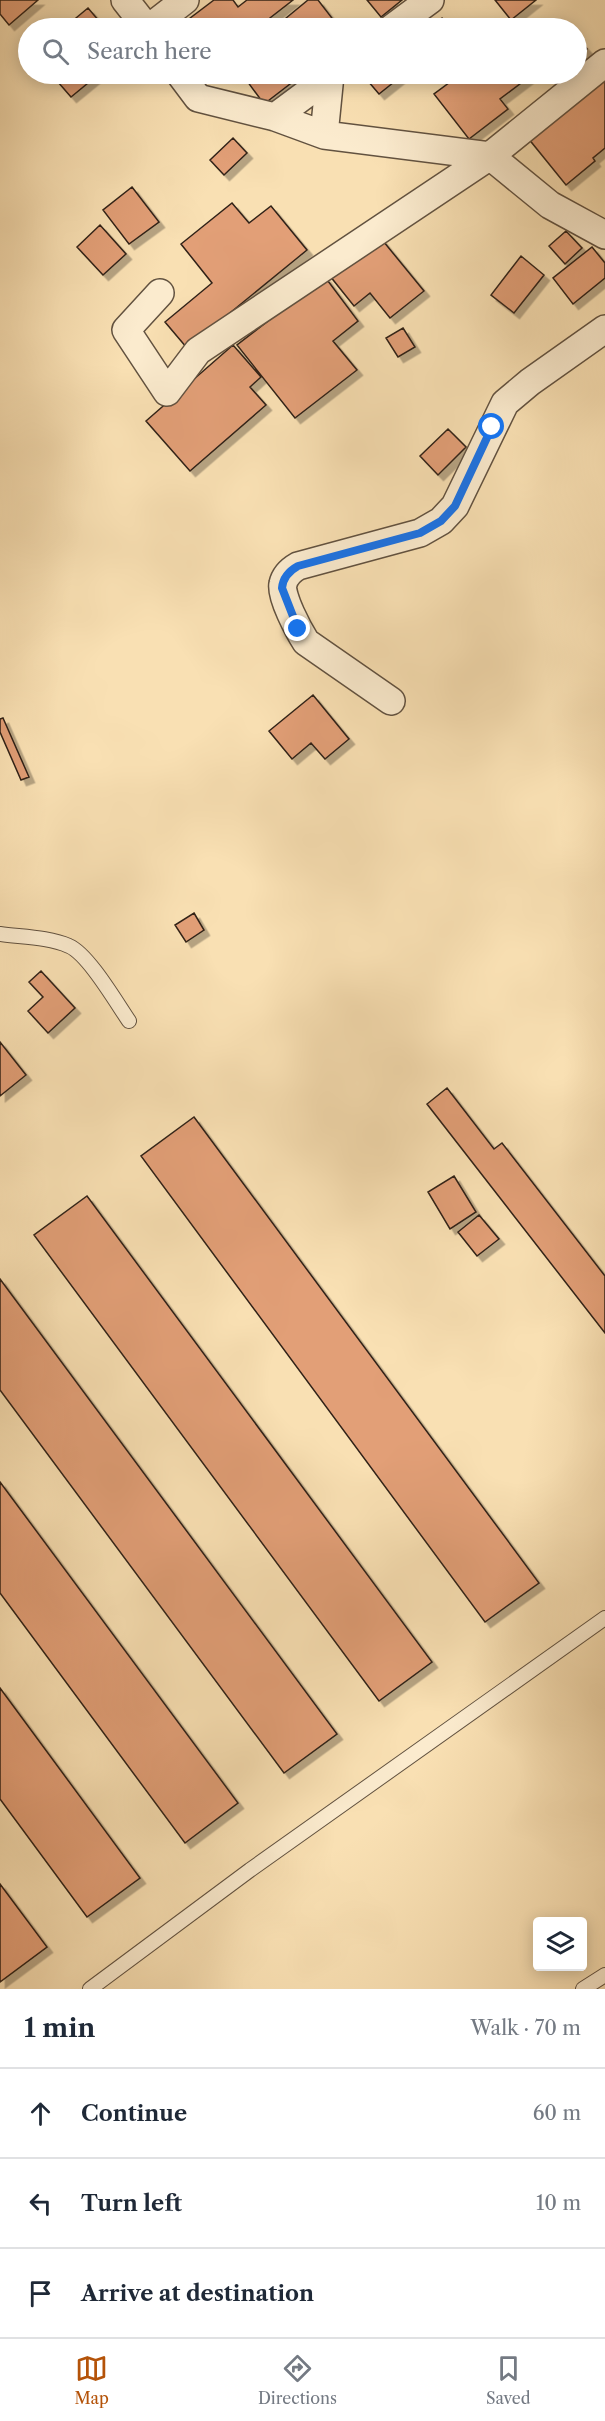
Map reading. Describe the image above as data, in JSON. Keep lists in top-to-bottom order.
{
  "page": {
    "search": "Search here",
    "heading": ["1 min", "Walk · 70 m"],
    "list": [
      ["Continue", "60 m"],
      ["Turn left", "10 m"],
      "Arrive at destination"
    ],
    "nav": ["Map", "Directions", "Saved"]
  }
}
